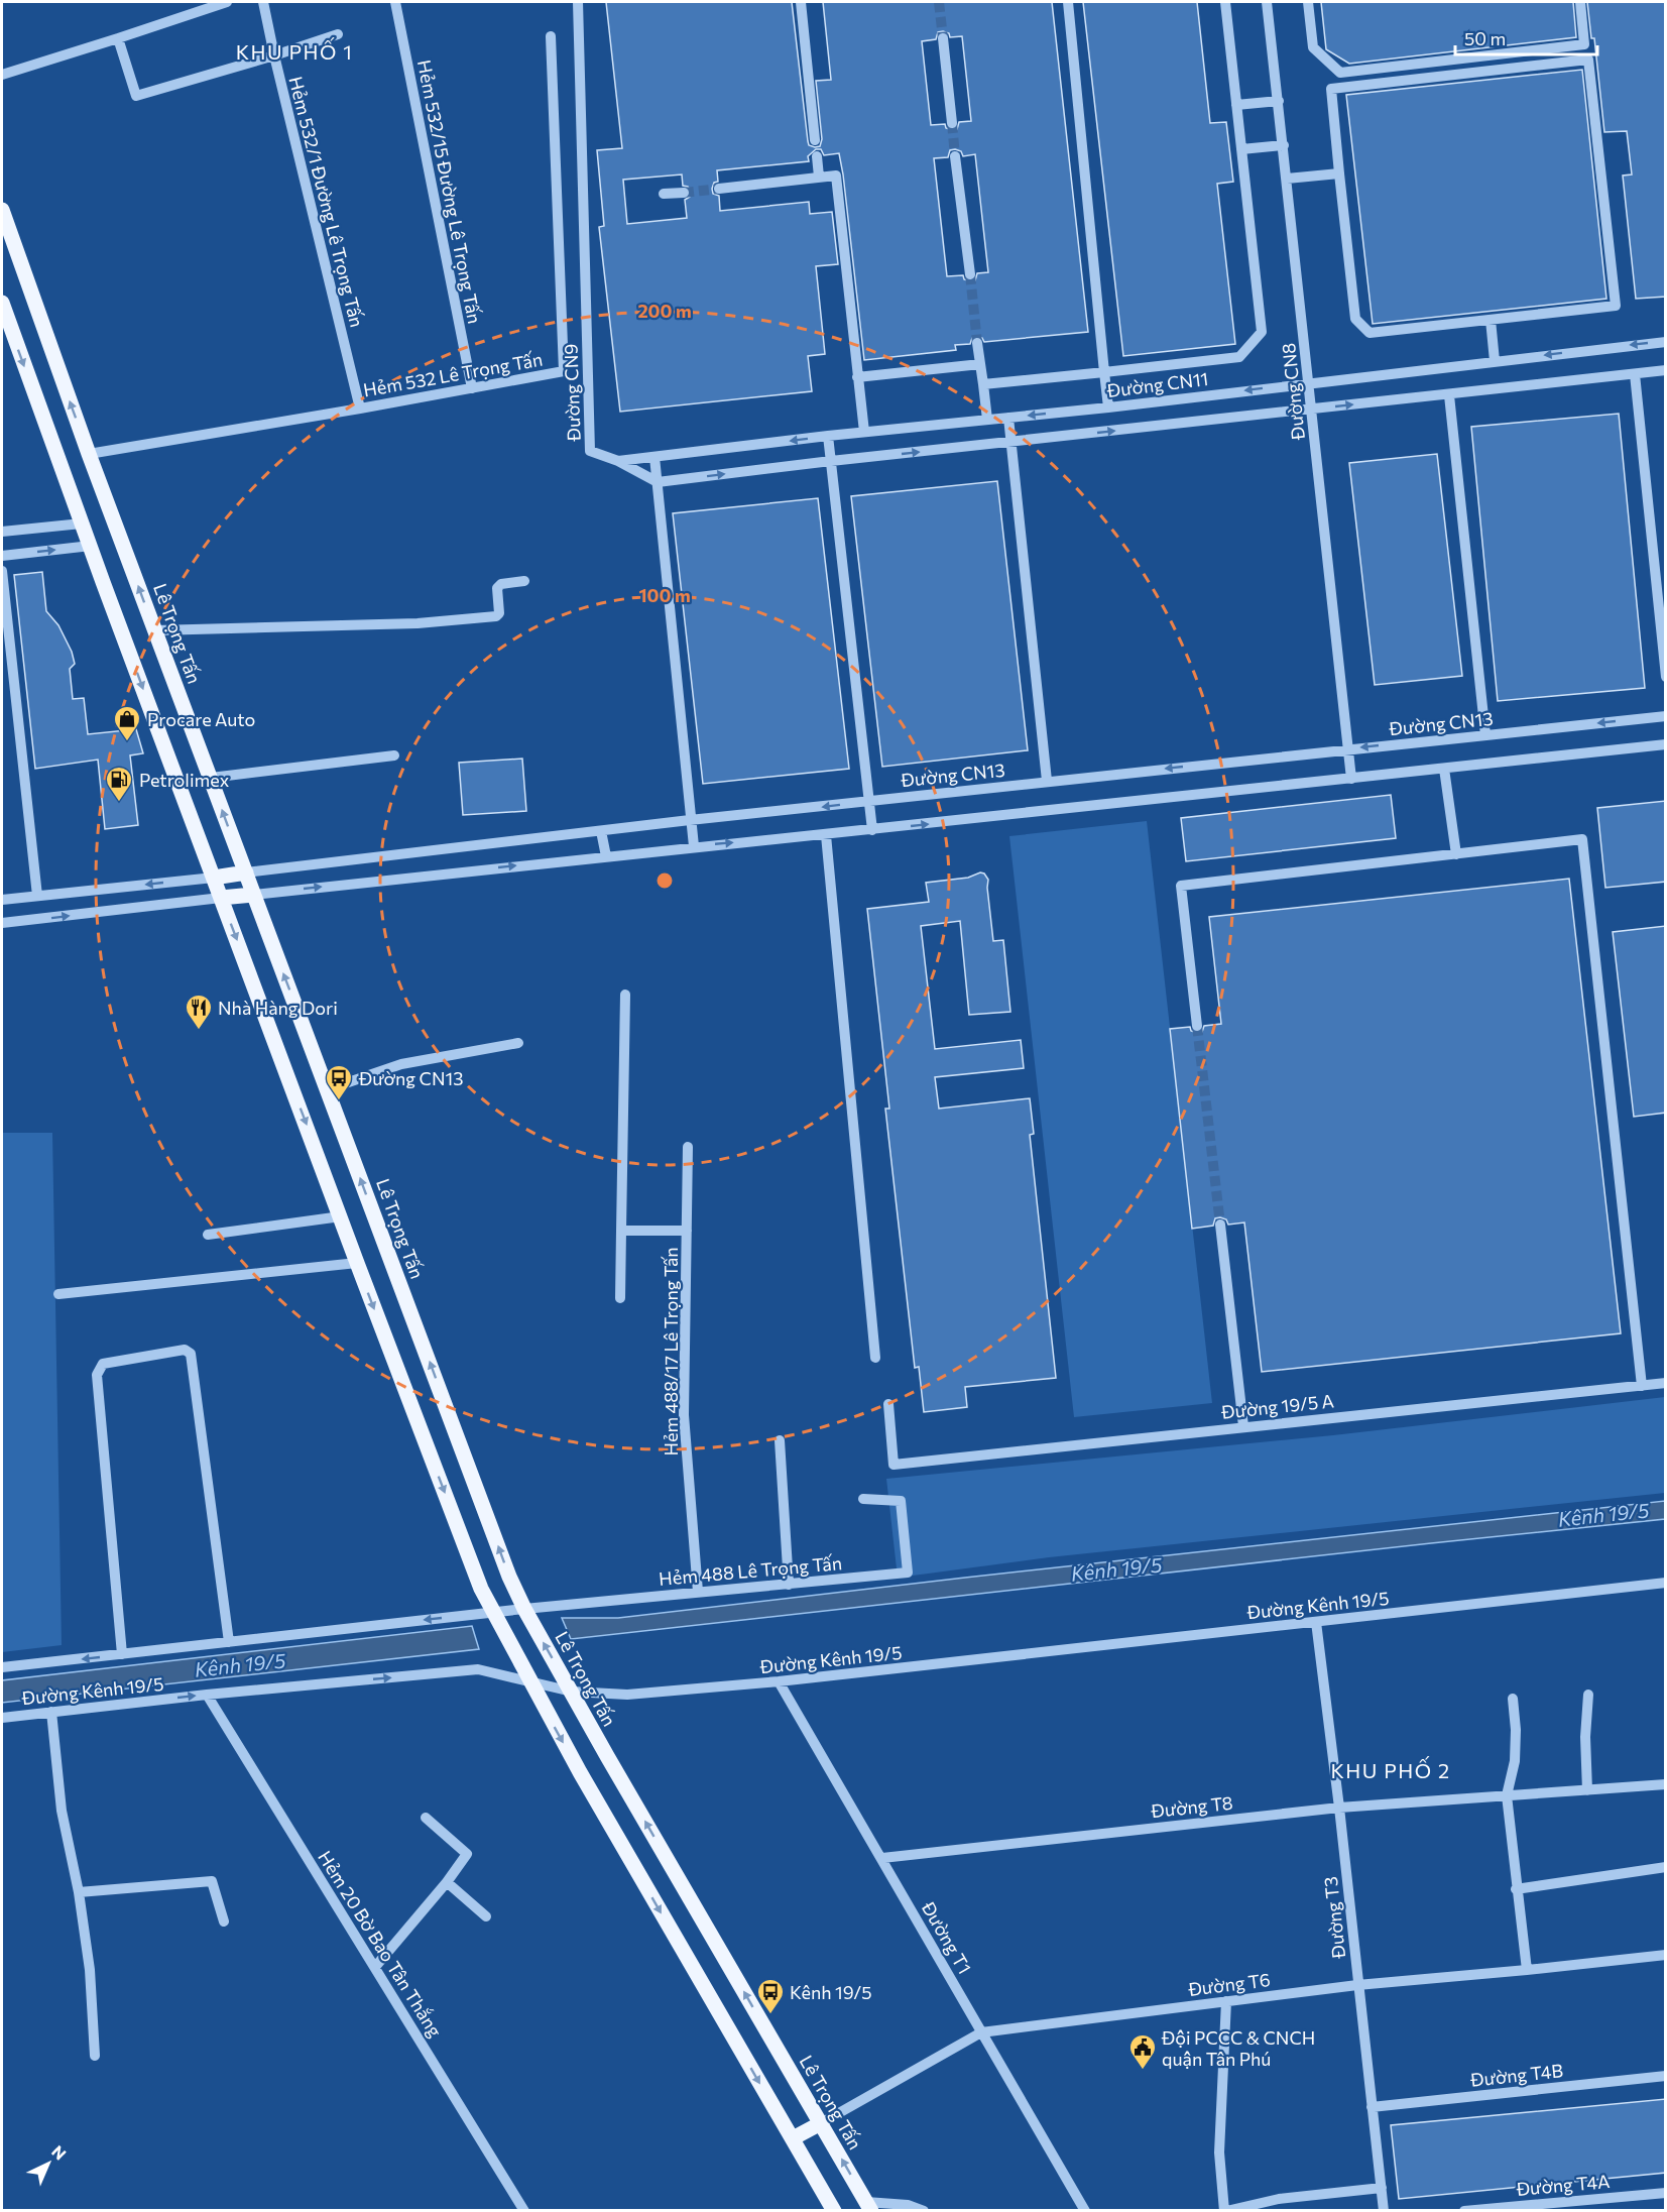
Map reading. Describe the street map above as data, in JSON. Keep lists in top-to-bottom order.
{
  "streets": {
    "main road": ["Lê Trọng Tấn"],
    "street": [
      "Hẻm 532/15 Đường Lê Trọng Tấn",
      "Hẻm 532/1 Đường Lê Trọng Tấn",
      "Hẻm 532 Lê Trọng Tấn",
      "Đường CN11",
      "Đường CN8",
      "Đường CN9",
      "Đường CN13",
      "Hẻm 488/17 Lê Trọng Tấn",
      "Đường 19/5 A",
      "Hẻm 488 Lê Trọng Tấn",
      "Đường Kênh 19/5",
      "Đường T8",
      "Đường T3",
      "Đường T1",
      "Hẻm 20 Bờ Bao Tân Thắng",
      "Đường T6",
      "Đường T4B",
      "Đường T4A"
    ]
  },
  "crossings": [
    ["Hẻm 532/15 Đường Lê Trọng Tấn", "Hẻm 532 Lê Trọng Tấn"],
    ["Hẻm 532/1 Đường Lê Trọng Tấn", "Hẻm 532 Lê Trọng Tấn"],
    ["Hẻm 532 Lê Trọng Tấn", "Lê Trọng Tấn"],
    ["Đường CN11", "Đường CN8"],
    ["Đường CN11", "Đường CN9"],
    ["Đường CN8", "Đường CN13"],
    ["Lê Trọng Tấn", "Đường CN13"],
    ["Lê Trọng Tấn", "Hẻm 488 Lê Trọng Tấn"],
    ["Lê Trọng Tấn", "Đường Kênh 19/5"],
    ["Lê Trọng Tấn", "Đường T6"],
    ["Hẻm 488/17 Lê Trọng Tấn", "Hẻm 488 Lê Trọng Tấn"],
    ["Hẻm 488 Lê Trọng Tấn", "Đường Kênh 19/5"],
    ["Đường Kênh 19/5", "Đường T3"],
    ["Đường Kênh 19/5", "Đường T1"],
    ["Đường Kênh 19/5", "Hẻm 20 Bờ Bao Tân Thắng"],
    ["Đường T8", "Đường T3"],
    ["Đường T8", "Đường T1"],
    ["Đường T3", "Đường T6"],
    ["Đường T3", "Đường T4B"],
    ["Đường T1", "Đường T6"]
  ],
  "districts": ["KHU PHỐ 1", "KHU PHỐ 2"],
  "water": ["Kênh 19/5"],
  "places": {
    "shop": ["Procare Auto"],
    "fuel station": ["Petrolimex"],
    "restaurant": ["Nhà Hàng Dori"],
    "bus stop": ["Đường CN13", "Kênh 19/5"],
    "public building": ["Đội PCCC & CNCH quận Tân Phú"]
  },
  "scale_bar": "50 m",
  "north": "top right",
  "rings": ["200 m", "100 m"]
}
